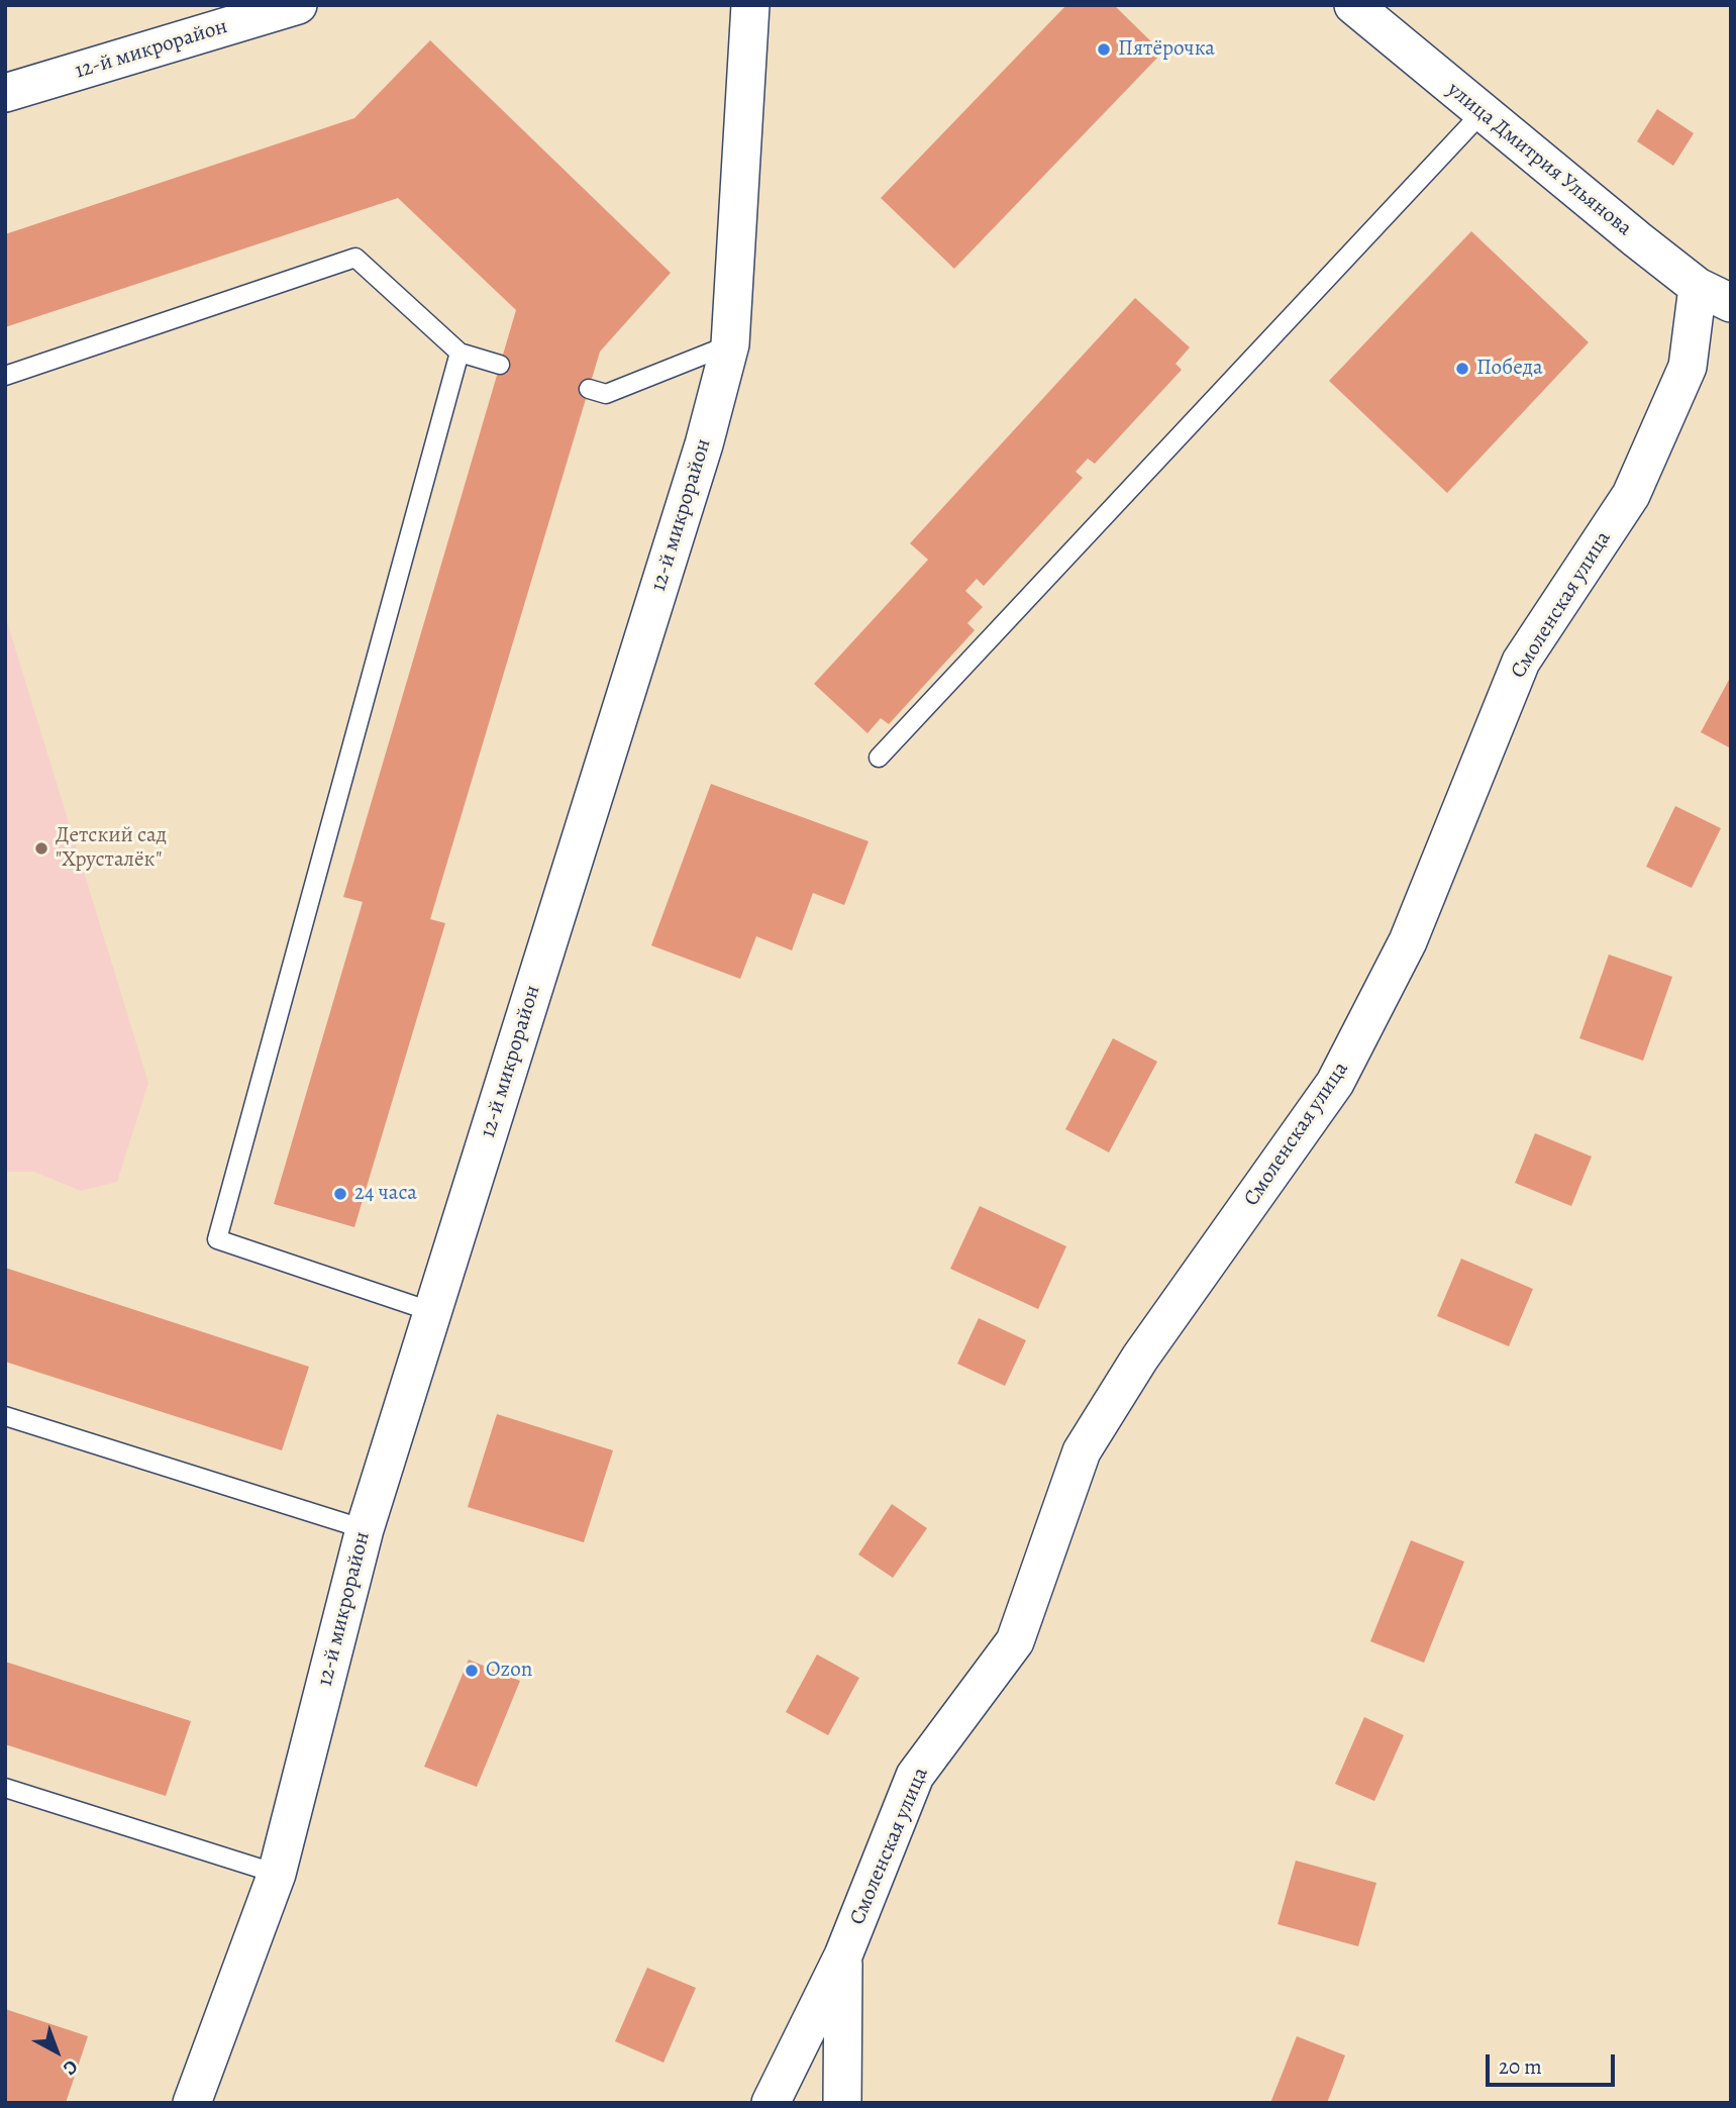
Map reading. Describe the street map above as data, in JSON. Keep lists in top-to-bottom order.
{
  "streets": {
    "street": ["12-й микрорайон", "улица Дмитрия Ульянова", "Смоленская улица"]
  },
  "crossings": [
    ["улица Дмитрия Ульянова", "Смоленская улица"]
  ],
  "places": [
    "Пятёрочка",
    "Победа",
    "Детский сад \"Хрусталёк\"",
    "24 часа",
    "Ozon"
  ],
  "scale_bar": "20 m",
  "north": "bottom right"
}
